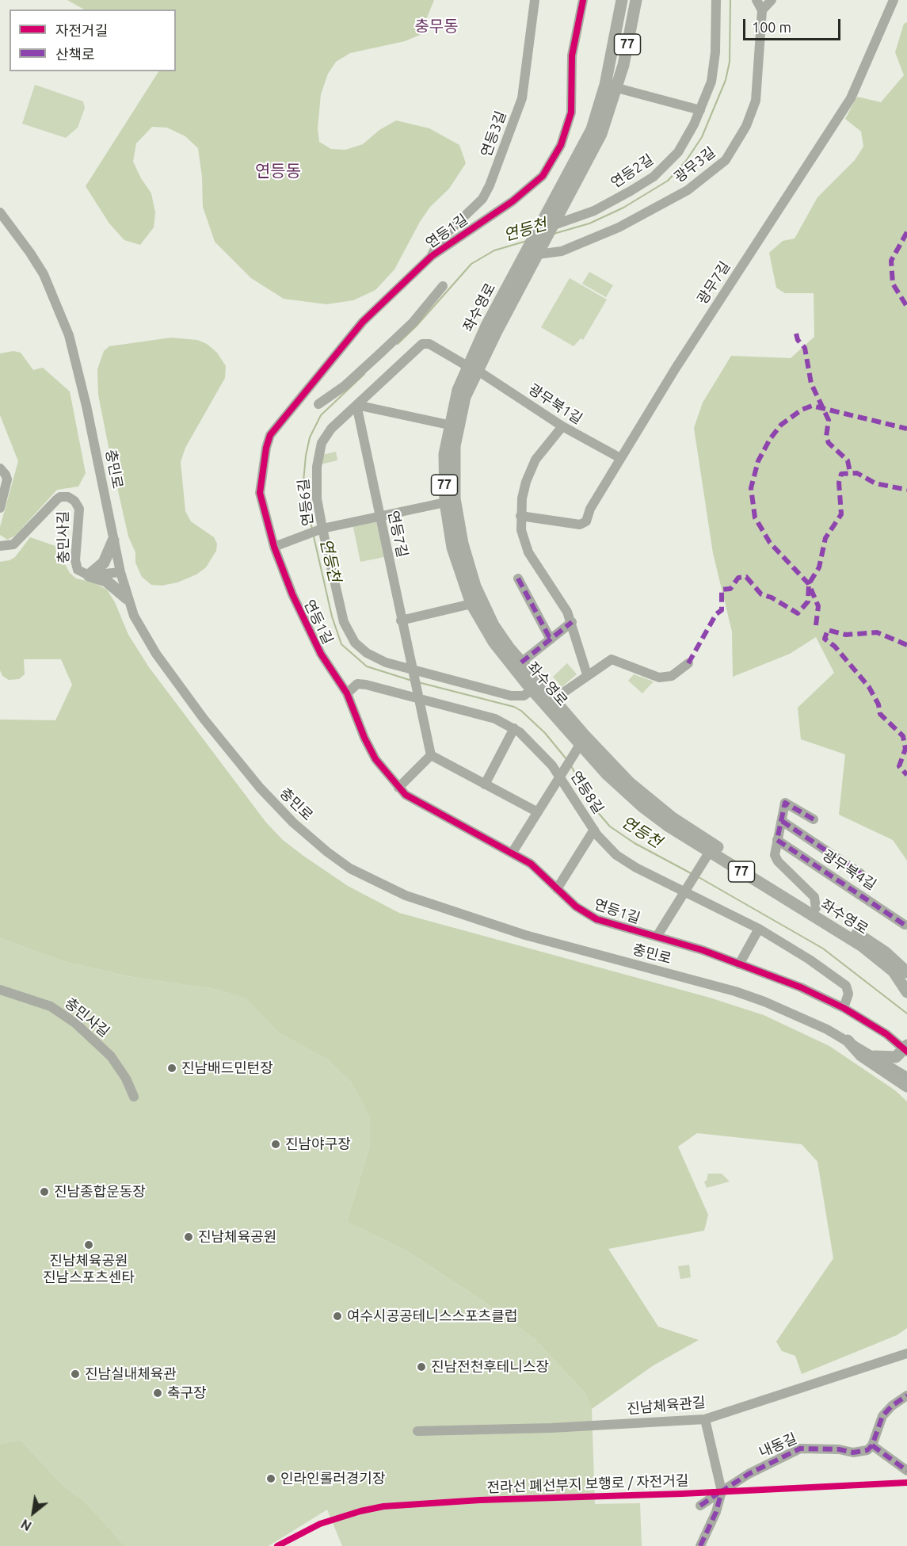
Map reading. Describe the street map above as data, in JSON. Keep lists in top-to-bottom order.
{
  "streets": {
    "main road": ["77", "좌수영로"],
    "street": [
      "연등3길",
      "광무3길",
      "연등2길",
      "연등1길",
      "광무7길",
      "광무북1길",
      "충민로",
      "연등6길",
      "연등7길",
      "충민사길",
      "연등8길",
      "광무북4길",
      "진남체육관길",
      "내동길"
    ],
    "cycle path": ["전라선 폐선부지 보행로 / 자전거길"]
  },
  "crossings": [
    ["77", "연등2길"],
    ["77", "좌수영로"],
    ["연등3길", "연등1길"],
    ["광무3길", "좌수영로"],
    ["연등2길", "좌수영로"],
    ["연등1길", "연등8길"],
    ["광무7길", "광무북1길"],
    ["좌수영로", "광무북1길"],
    ["좌수영로", "연등6길"],
    ["광무북1길", "연등6길"],
    ["충민로", "충민사길"],
    ["연등6길", "연등7길"],
    ["연등7길", "연등8길"]
  ],
  "districts": ["충무동", "연등동"],
  "water": ["연등천"],
  "places": [
    "진남배드민턴장",
    "진남야구장",
    "진남종합운동장",
    "진남체육공원",
    "진남체육공원 진남스포츠센타",
    "여수시공공테니스스포츠클럽",
    "진남전천후테니스장",
    "진남실내체육관",
    "축구장",
    "인라인롤러경기장"
  ],
  "legend": ["자전거길", "산책로"],
  "scale_bar": "100 m",
  "north": "bottom left"
}
